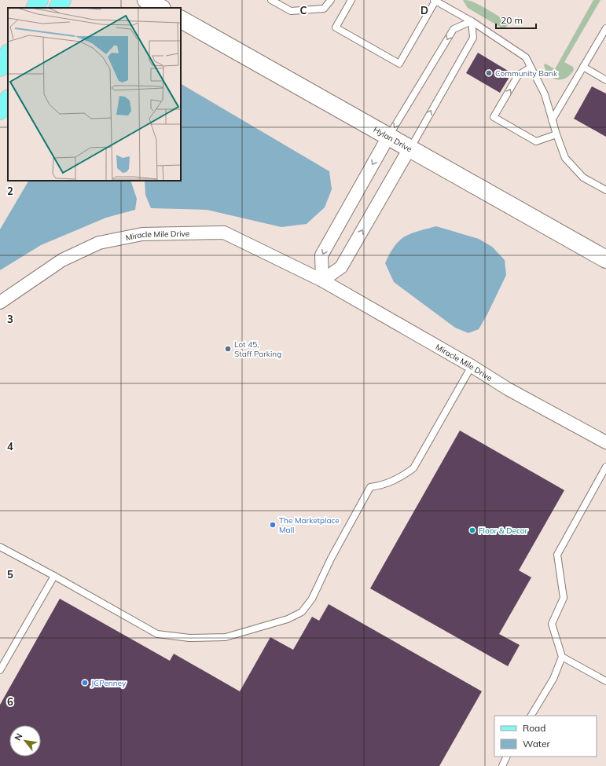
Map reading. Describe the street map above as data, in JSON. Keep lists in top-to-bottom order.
{
  "streets": {
    "main road": ["Hylan Drive"],
    "street": ["Miracle Mile Drive"]
  },
  "places": [
    "Community Bank",
    "Lot 45, Staff Parking",
    "The Marketplace Mall",
    "Floor & Decor",
    "JCPenney"
  ],
  "legend": ["Road", "Water"],
  "scale_bar": "20 m",
  "north": "top left",
  "grid": {
    "columns": ["C", "D"],
    "rows": [
      "2",
      "3",
      "4",
      "5",
      "6"
    ]
  }
}
